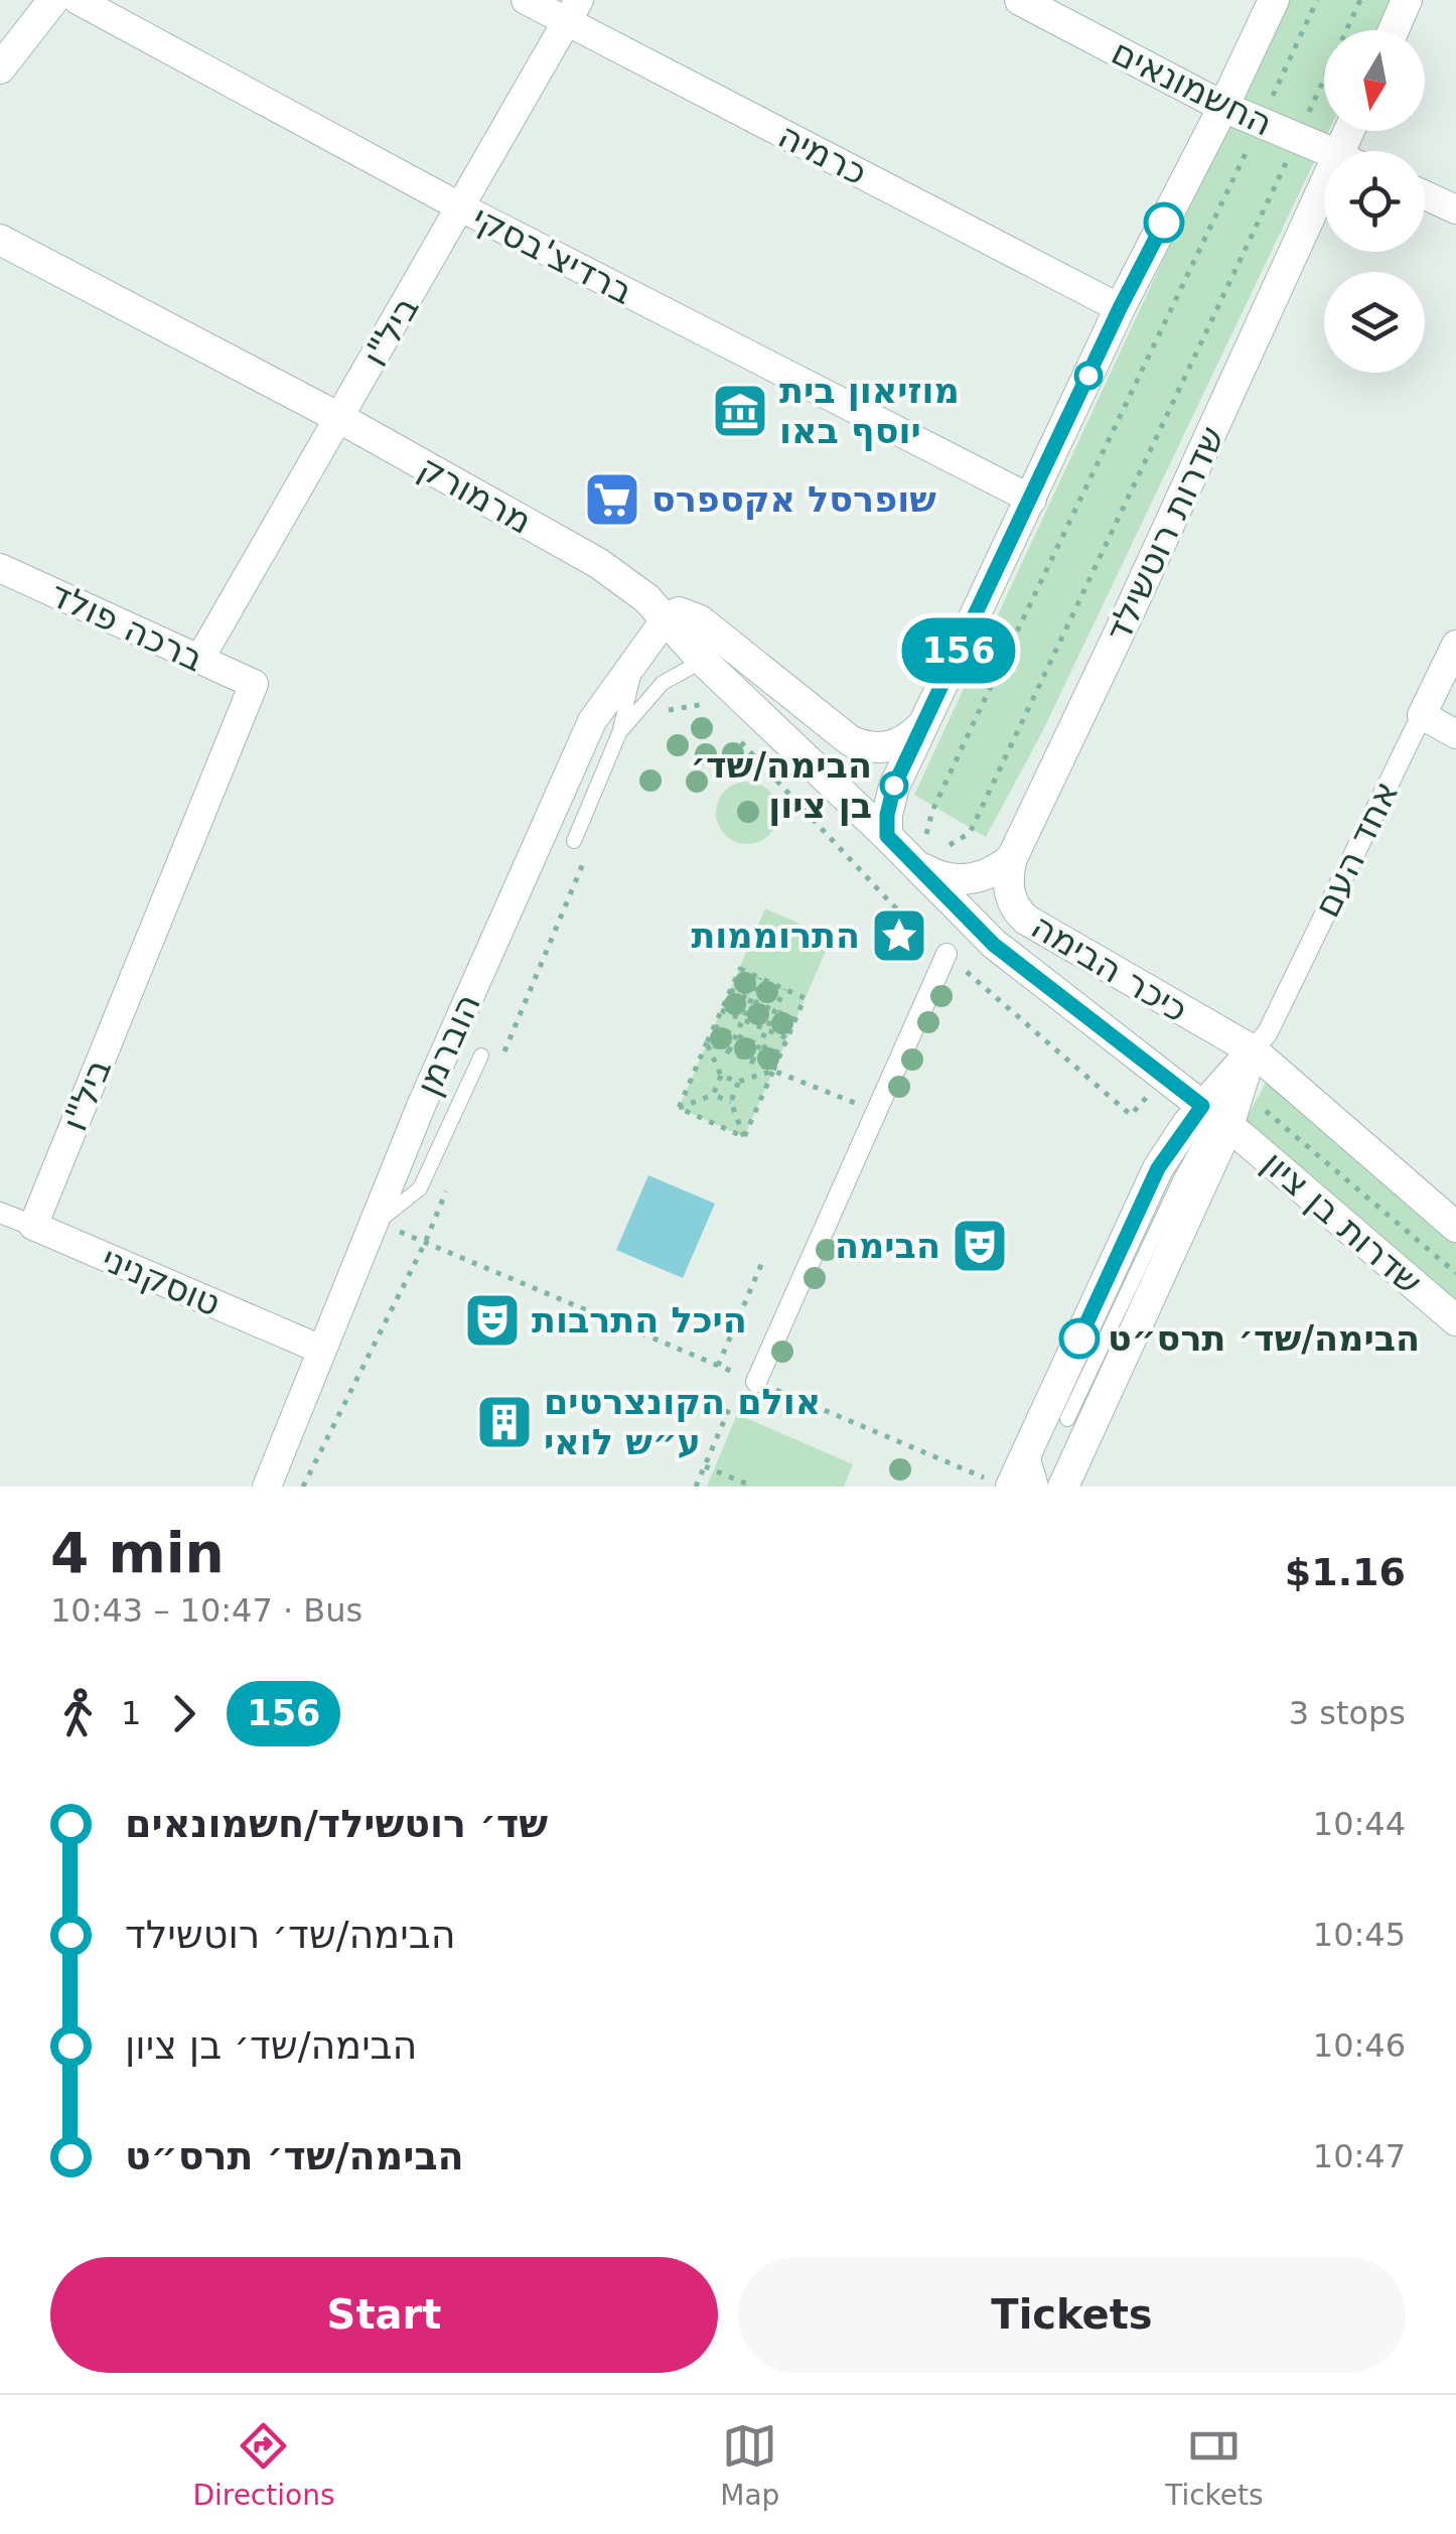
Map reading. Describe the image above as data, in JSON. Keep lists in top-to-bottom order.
{
  "streets": {
    "street": [
      "החשמונאים",
      "כרמיה",
      "ברדיצ'בסקי",
      "ביל\"ו",
      "מרמורק",
      "שדרות רוטשילד",
      "ברכה פולד",
      "אחד העם",
      "כיכר הבימה",
      "הוברמן",
      "שדרות בן ציון",
      "טוסקניני"
    ]
  },
  "crossings": [
    ["כרמיה", "ביל\"ו"],
    ["ברדיצ'בסקי", "ביל\"ו"],
    ["ביל\"ו", "מרמורק"],
    ["ביל\"ו", "ברכה פולד"],
    ["ביל\"ו", "טוסקניני"],
    ["מרמורק", "כיכר הבימה"],
    ["מרמורק", "הוברמן"],
    ["שדרות רוטשילד", "כיכר הבימה"],
    ["אחד העם", "כיכר הבימה"],
    ["אחד העם", "שדרות בן ציון"],
    ["כיכר הבימה", "שדרות בן ציון"],
    ["הוברמן", "טוסקניני"]
  ],
  "places": {
    "museum": ["מוזיאון בית יוסף באו"],
    "supermarket": ["שופרסל אקספרס"],
    "other": ["הבימה/שד׳ בן ציון", "הבימה/שד׳ תרס״ט"],
    "place": ["התרוממות"],
    "theatre": ["הבימה", "היכל התרבות"],
    "building": ["אולם הקונצרטים ע״ש לואי"]
  },
  "lines": ["bus line 156"],
  "north": "bottom",
  "page": {
    "on_map": "156",
    "heading": ["4 min", "10:43 – 10:47 · Bus", "$1.16"],
    "legs": ["1", "156", "3 stops"],
    "list": [
      {
        "name": "שד׳ רוטשילד/חשמונאים",
        "value": "10:44"
      },
      {
        "name": "הבימה/שד׳ רוטשילד",
        "value": "10:45"
      },
      {
        "name": "הבימה/שד׳ בן ציון",
        "value": "10:46"
      },
      {
        "name": "הבימה/שד׳ תרס״ט",
        "value": "10:47"
      }
    ],
    "buttons": ["Start", "Tickets"],
    "tabs": ["Directions", "Map", "Tickets"]
  }
}
